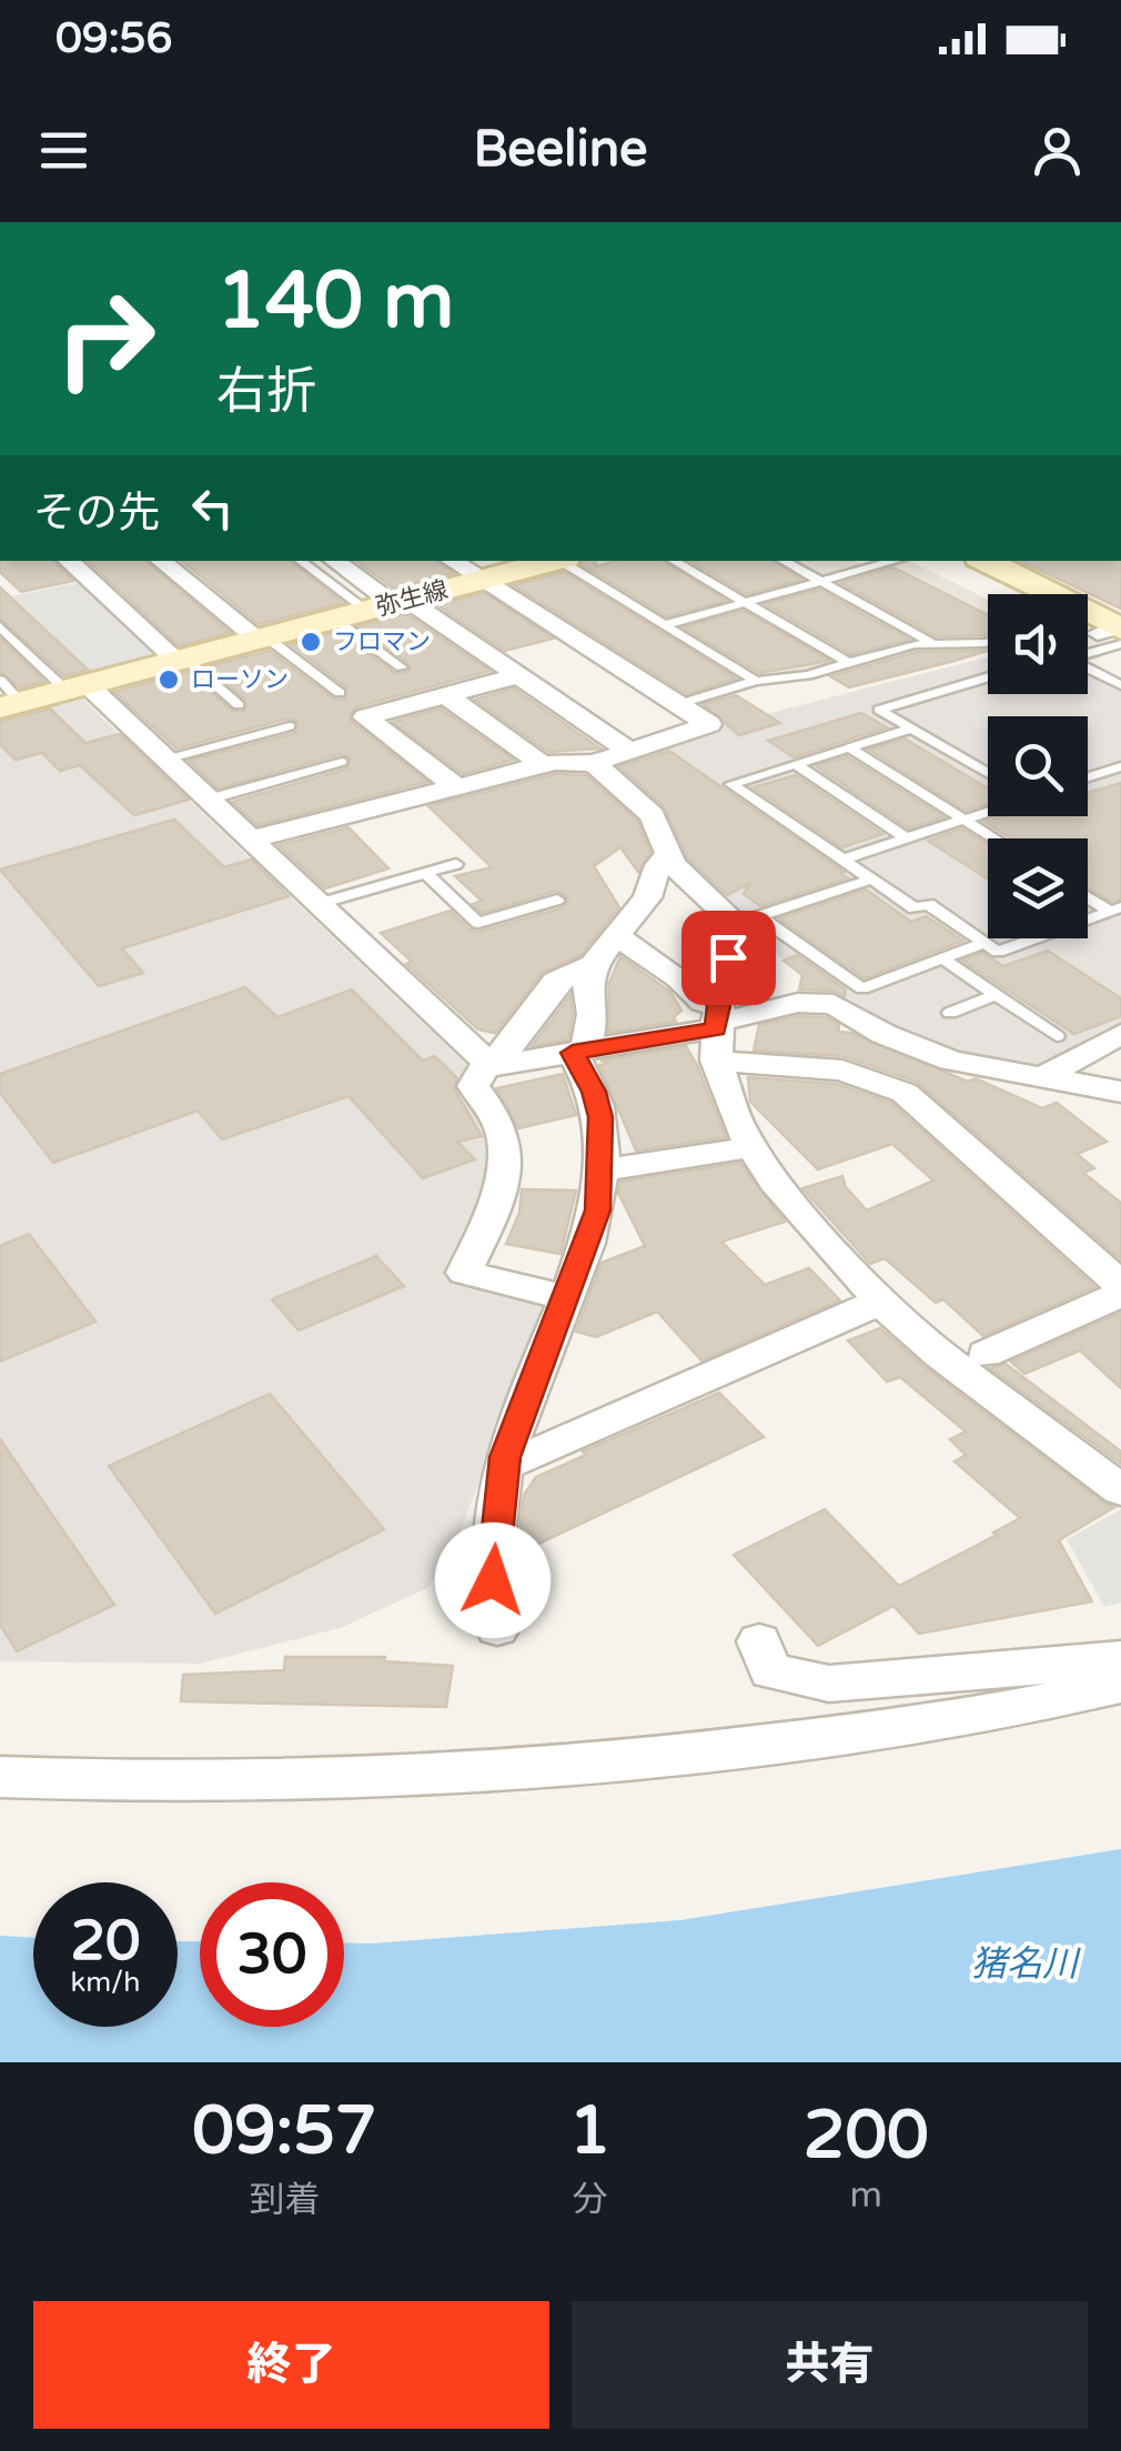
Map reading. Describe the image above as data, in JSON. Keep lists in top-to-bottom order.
{
  "streets": {
    "street": ["弥生線"]
  },
  "water": ["猪名川"],
  "places": ["フロマン", "ローソン"],
  "page": {
    "status": "09:56",
    "header": "Beeline",
    "turn": ["140 m", "右折"],
    "then": "その先",
    "speed": "20 km/h",
    "limit": "30",
    "eta": [
      "09:57",
      "到着",
      "1",
      "分",
      "200",
      "m"
    ],
    "buttons": ["終了", "共有"]
  }
}
